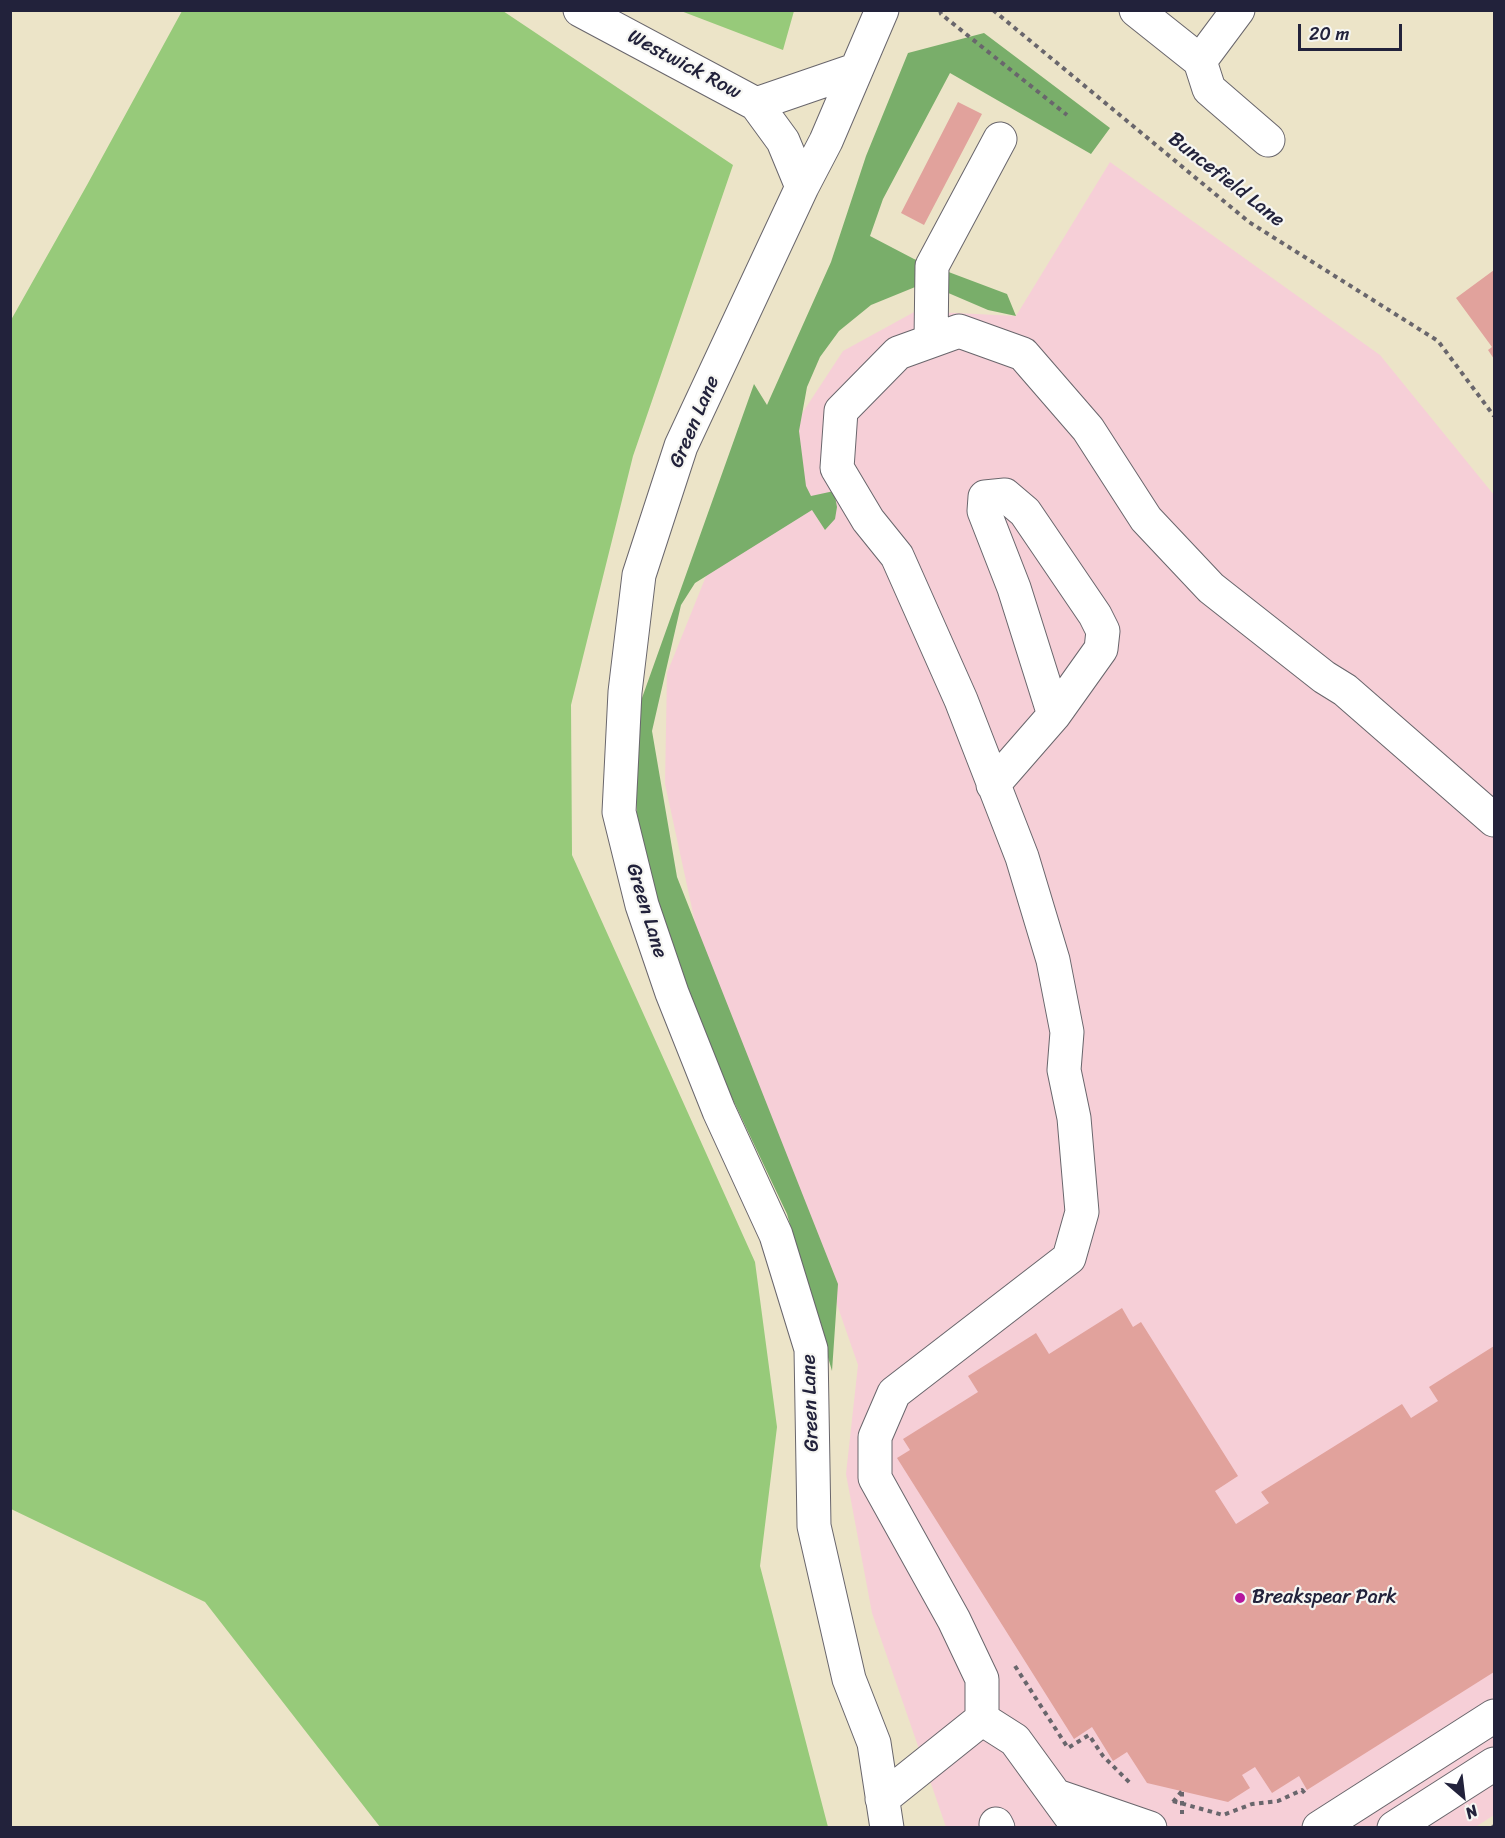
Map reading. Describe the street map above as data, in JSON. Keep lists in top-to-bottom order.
{
  "streets": {
    "street": ["Westwick Row", "Green Lane"],
    "path": ["Buncefield Lane"]
  },
  "crossings": [
    ["Westwick Row", "Green Lane"]
  ],
  "places": ["Breakspear Park"],
  "scale_bar": "20 m",
  "north": "bottom right"
}
